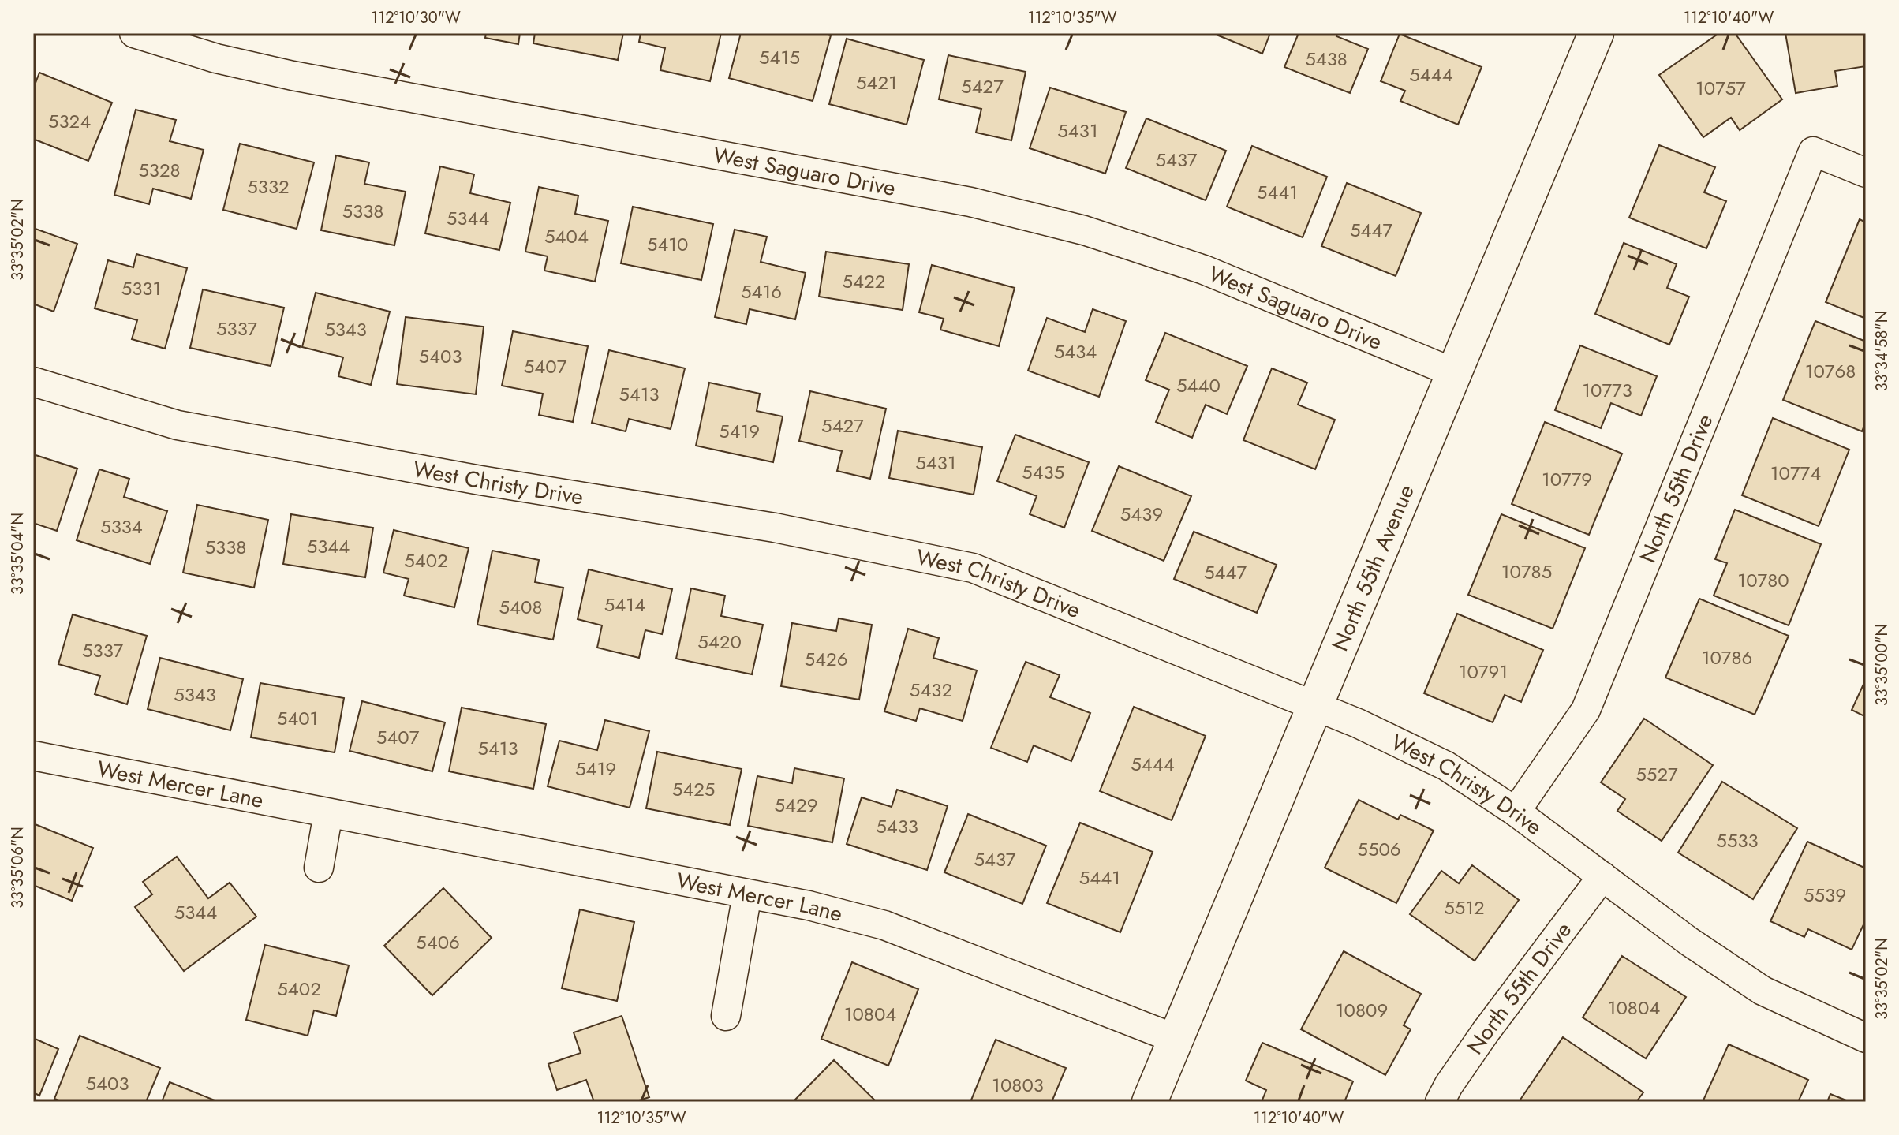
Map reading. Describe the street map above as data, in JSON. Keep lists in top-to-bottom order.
{
  "streets": {
    "street": [
      "West Saguaro Drive",
      "West Christy Drive",
      "North 55th Drive",
      "North 55th Avenue",
      "West Mercer Lane"
    ]
  },
  "crossings": [
    ["West Saguaro Drive", "North 55th Avenue"],
    ["West Christy Drive", "North 55th Drive"],
    ["West Christy Drive", "North 55th Avenue"],
    ["North 55th Avenue", "West Mercer Lane"]
  ],
  "house_numbers": [
    "5415",
    "5438",
    "5444",
    "5421",
    "5427",
    "10757",
    "5324",
    "5431",
    "5437",
    "5328",
    "5332",
    "5441",
    "5338",
    "5344",
    "5447",
    "5404",
    "5410",
    "5422",
    "5331",
    "5416",
    "5337",
    "5343",
    "5434",
    "5403",
    "5407",
    "10768",
    "5440",
    "10773",
    "5413",
    "5427",
    "5419",
    "5431",
    "5435",
    "10774",
    "10779",
    "5439",
    "5334",
    "5344",
    "5338",
    "5402",
    "10785",
    "5447",
    "10780",
    "5414",
    "5408",
    "5420",
    "5337",
    "10786",
    "5426",
    "10791",
    "5432",
    "5343",
    "5401",
    "5407",
    "5413",
    "5444",
    "5419",
    "5527",
    "5425",
    "5429",
    "5433",
    "5533",
    "5506",
    "5437",
    "5441",
    "5539",
    "5512",
    "5344",
    "5406",
    "5402",
    "10804",
    "10809",
    "10804",
    "5403",
    "10803"
  ],
  "coordinates": [
    "112°10'30\"W",
    "112°10'35\"W",
    "112°10'40\"W",
    "33°35'02\"N",
    "33°34'58\"N",
    "33°35'04\"N",
    "33°35'00\"N",
    "33°35'06\"N"
  ]
}
